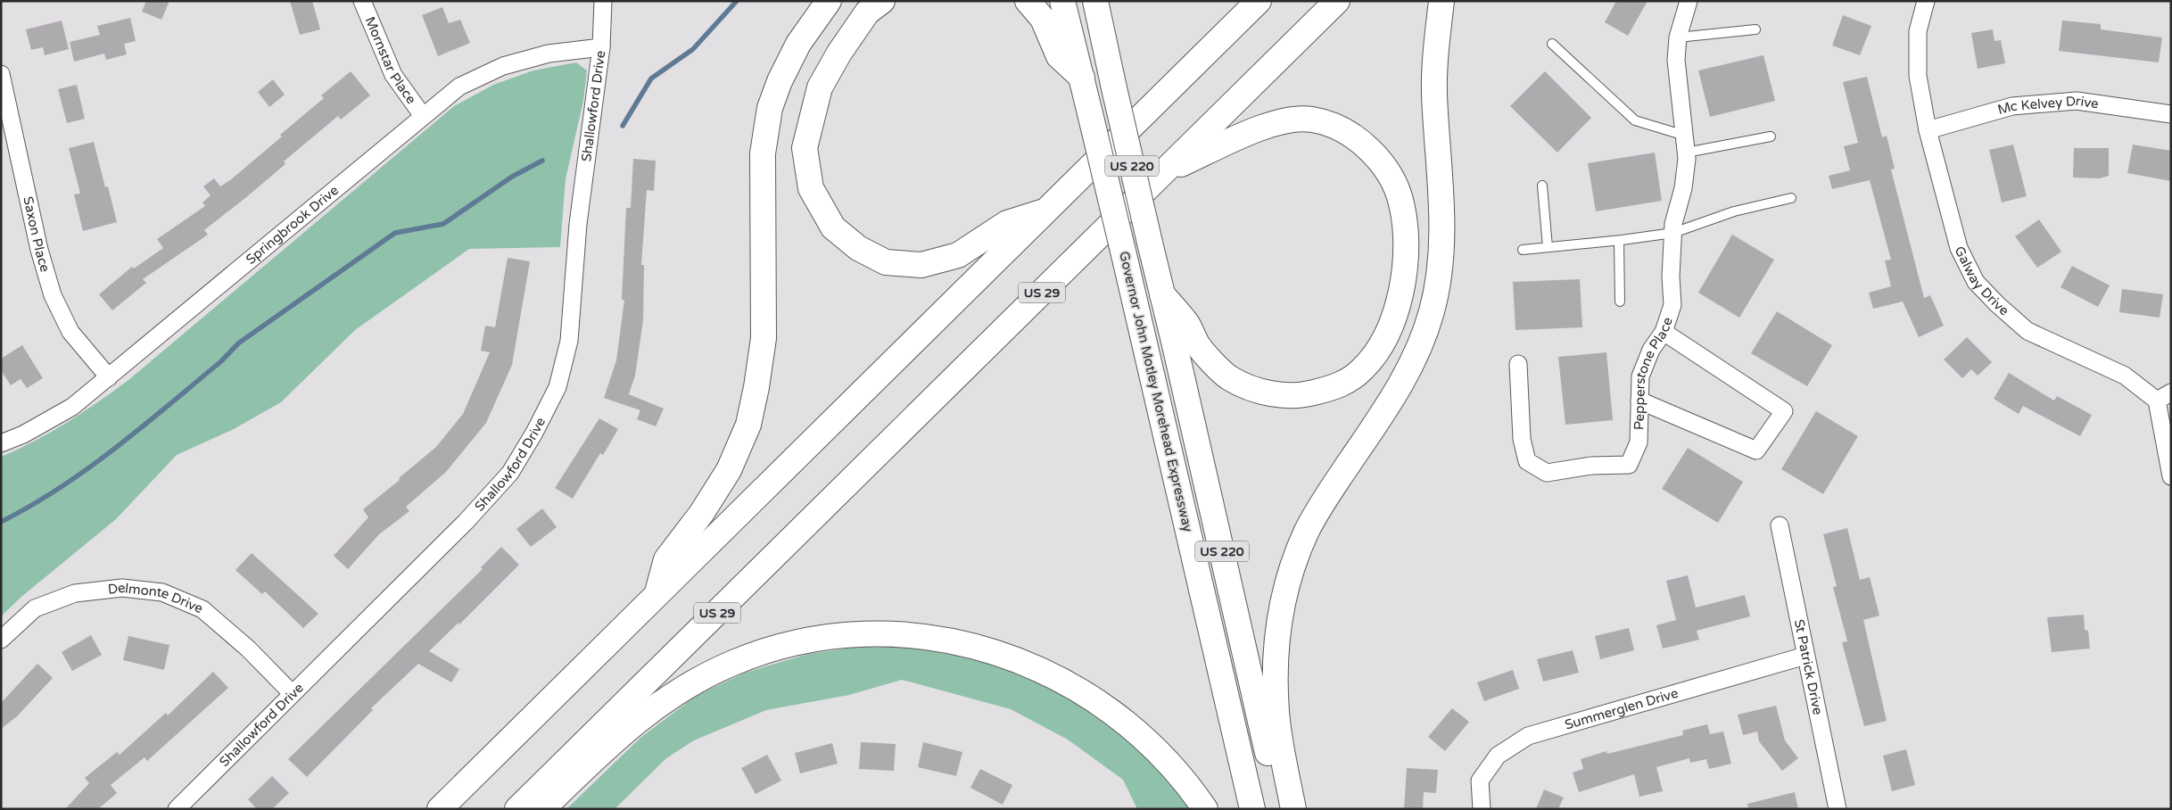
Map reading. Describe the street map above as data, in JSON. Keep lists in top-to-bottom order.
{
  "streets": {
    "highway": ["US 220", "US 29", "Governor John Motley Morehead Expressway"],
    "street": [
      "Mornstar Place",
      "Shallowford Drive",
      "Mc Kelvey Drive",
      "Springbrook Drive",
      "Saxon Place",
      "Galway Drive",
      "Pepperstone Place",
      "Delmonte Drive",
      "St Patrick Drive",
      "Summerglen Drive"
    ]
  },
  "crossings": [
    ["Mornstar Place", "Springbrook Drive"],
    ["Shallowford Drive", "Springbrook Drive"],
    ["Shallowford Drive", "Delmonte Drive"],
    ["Mc Kelvey Drive", "Galway Drive"],
    ["Springbrook Drive", "Saxon Place"],
    ["St Patrick Drive", "Summerglen Drive"]
  ]
}
